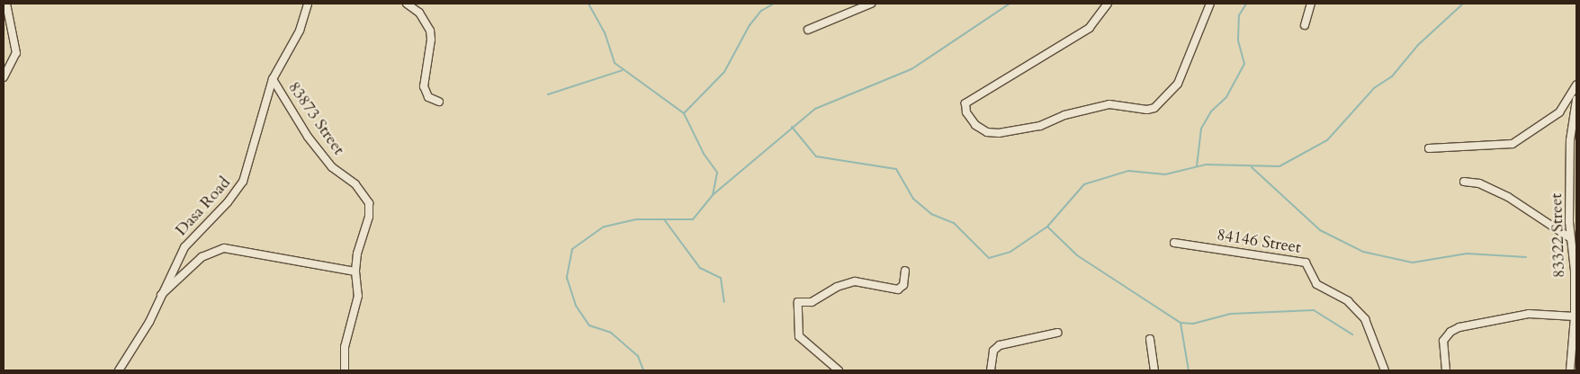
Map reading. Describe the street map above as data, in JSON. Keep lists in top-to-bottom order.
{
  "streets": {
    "street": [
      "83873 Street",
      "Dasa Road",
      "83322 Street",
      "84146 Street"
    ]
  },
  "crossings": [
    ["83873 Street", "Dasa Road"]
  ]
}
